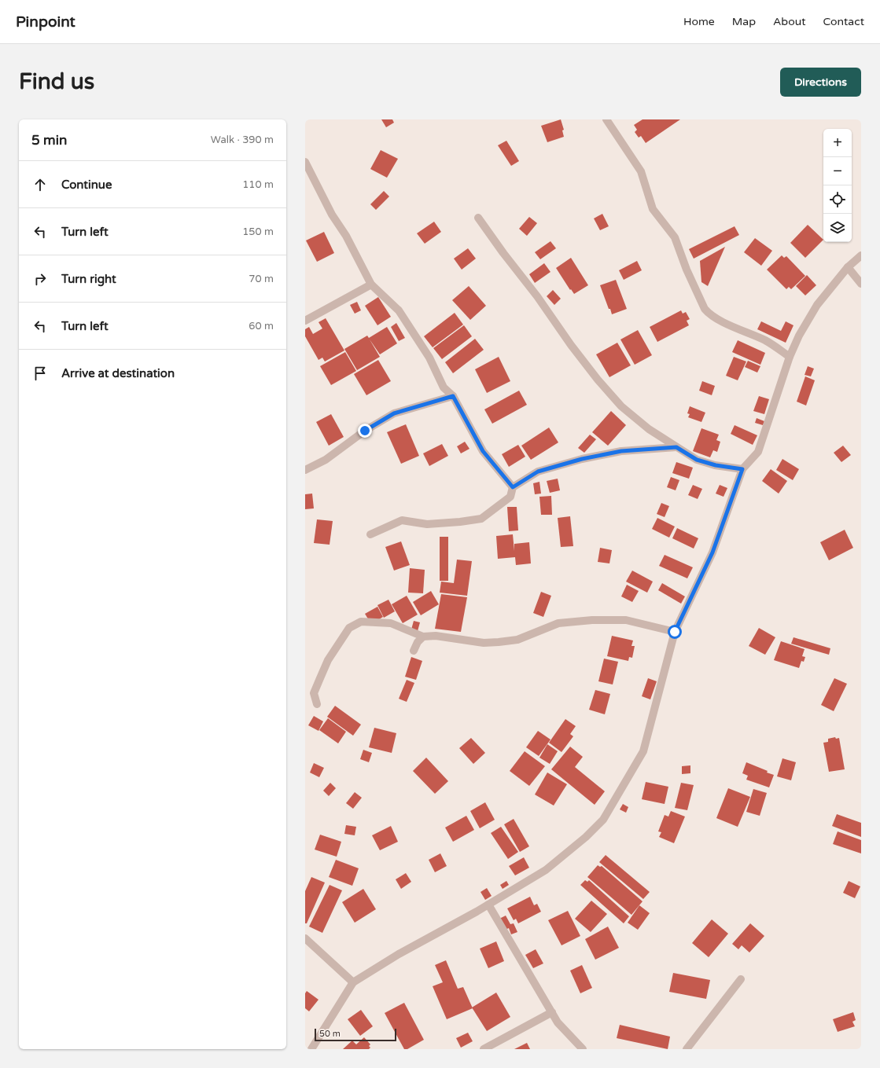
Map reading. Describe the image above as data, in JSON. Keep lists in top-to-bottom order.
{
  "scale_bar": "50 m",
  "page": {
    "header": "Pinpoint",
    "nav": [
      "Home",
      "Map",
      "About",
      "Contact"
    ],
    "buttons": "Directions",
    "title": "Find us",
    "heading": ["5 min", "Walk · 390 m"],
    "map_buttons": ["+", "−"],
    "list": [
      ["Continue", "110 m"],
      ["Turn left", "150 m"],
      ["Turn right", "70 m"],
      ["Turn left", "60 m"],
      "Arrive at destination"
    ],
    "scale": "50 m"
  }
}
